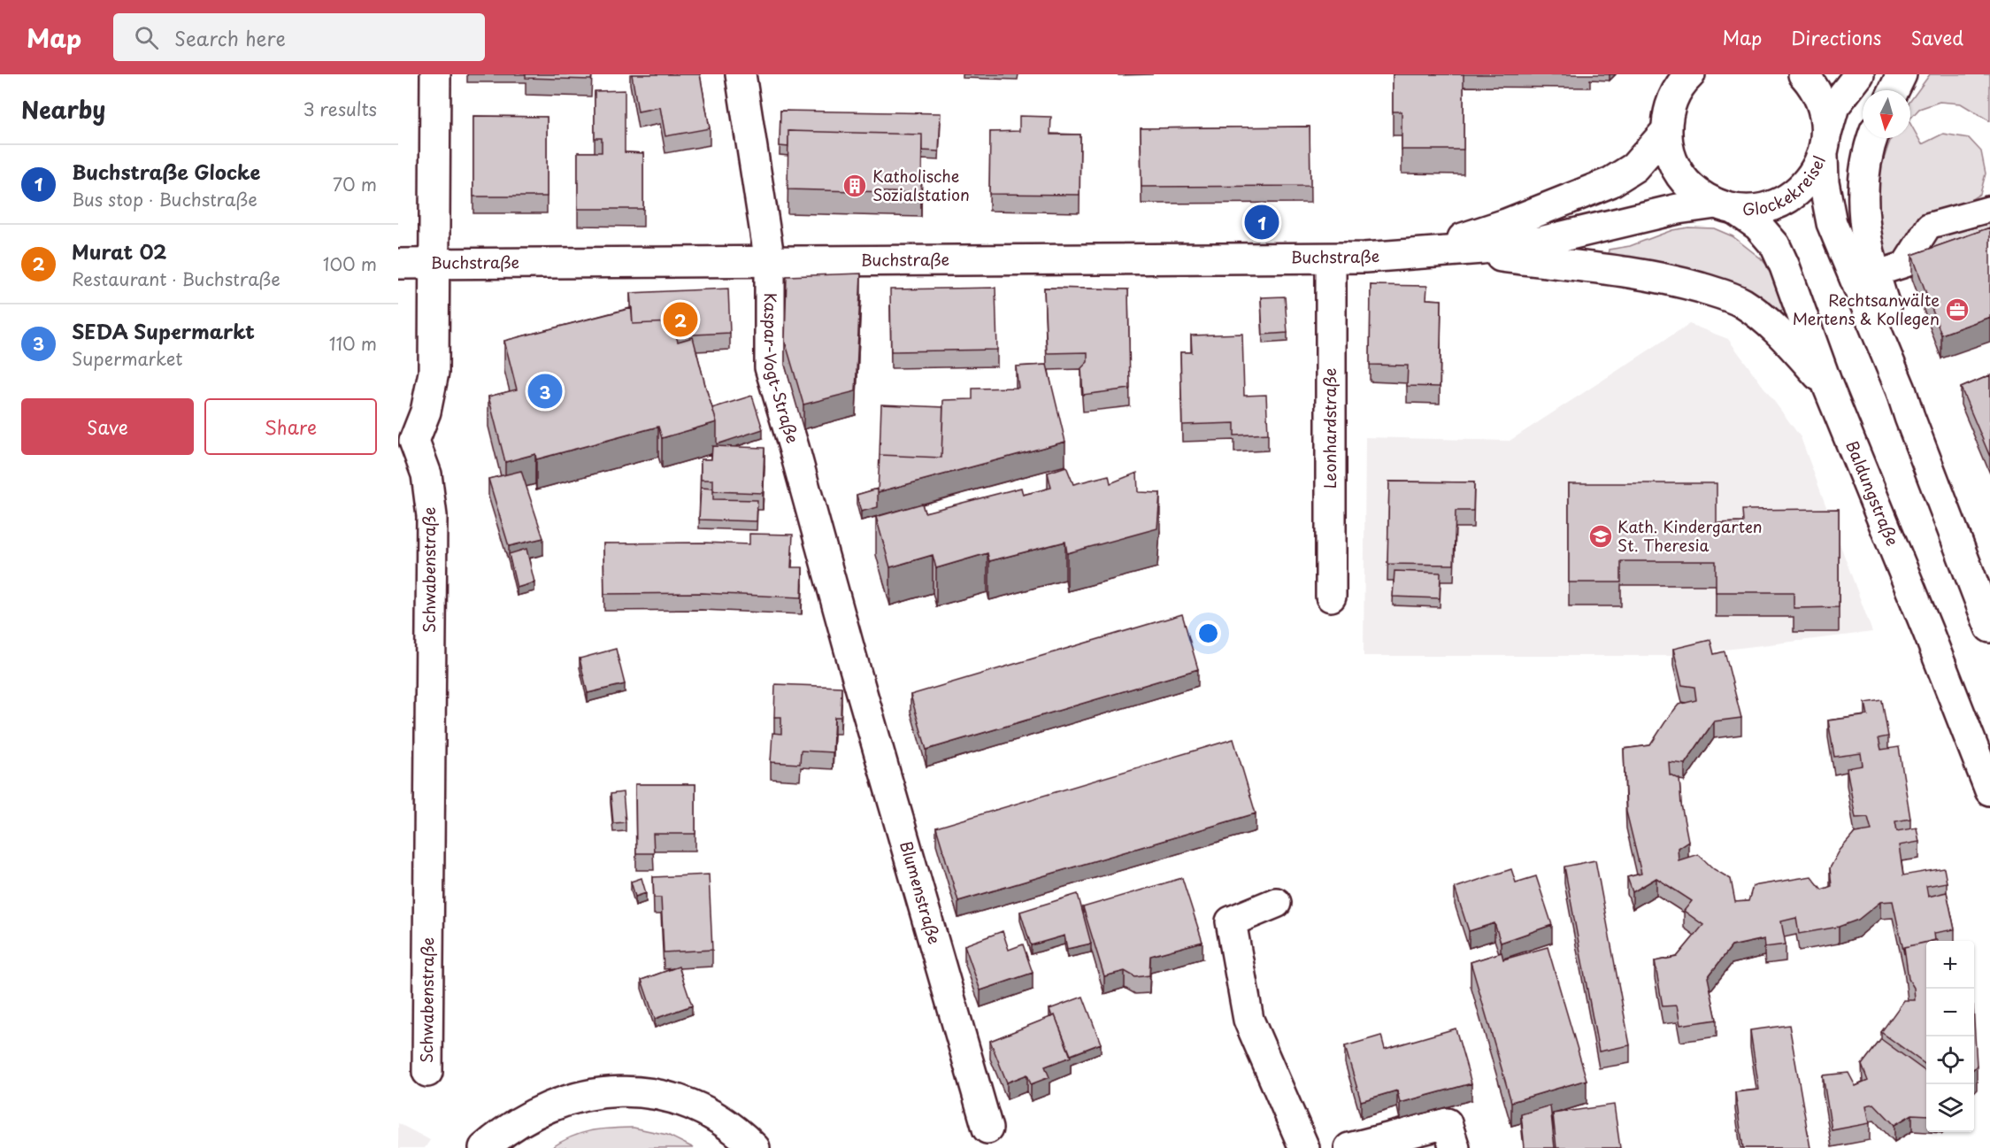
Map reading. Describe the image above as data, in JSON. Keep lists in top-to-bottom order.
{
  "streets": {
    "main road": [
      "Glockekreisel",
      "Buchstraße",
      "Kaspar-Vogt-Straße",
      "Leonhardstraße",
      "Baldungstraße",
      "Schwabenstraße",
      "Blumenstraße"
    ]
  },
  "crossings": [
    ["Glockekreisel", "Buchstraße"],
    ["Glockekreisel", "Baldungstraße"],
    ["Buchstraße", "Kaspar-Vogt-Straße"],
    ["Buchstraße", "Leonhardstraße"],
    ["Buchstraße", "Baldungstraße"],
    ["Buchstraße", "Schwabenstraße"],
    ["Kaspar-Vogt-Straße", "Blumenstraße"]
  ],
  "places": {
    "building": ["Katholische Sozialstation"],
    "office": ["Rechtsanwälte Mertens & Kollegen"],
    "school or university": ["Kath. Kindergarten St. Theresia"]
  },
  "north": "bottom",
  "page": {
    "header": "Map",
    "search": "Search here",
    "nav": ["Map", "Directions", "Saved"],
    "heading": ["Nearby", "3 results"],
    "list": [
      {
        "mark": "1",
        "name": "Buchstraße Glocke",
        "note": "Bus stop · Buchstraße",
        "value": "70 m"
      },
      {
        "mark": "2",
        "name": "Murat 02",
        "note": "Restaurant · Buchstraße",
        "value": "100 m"
      },
      {
        "mark": "3",
        "name": "SEDA Supermarkt",
        "note": "Supermarket",
        "value": "110 m"
      }
    ],
    "pins": ["1", "2", "3"],
    "buttons": ["Save", "Share"],
    "map_buttons": ["+", "−"]
  }
}
